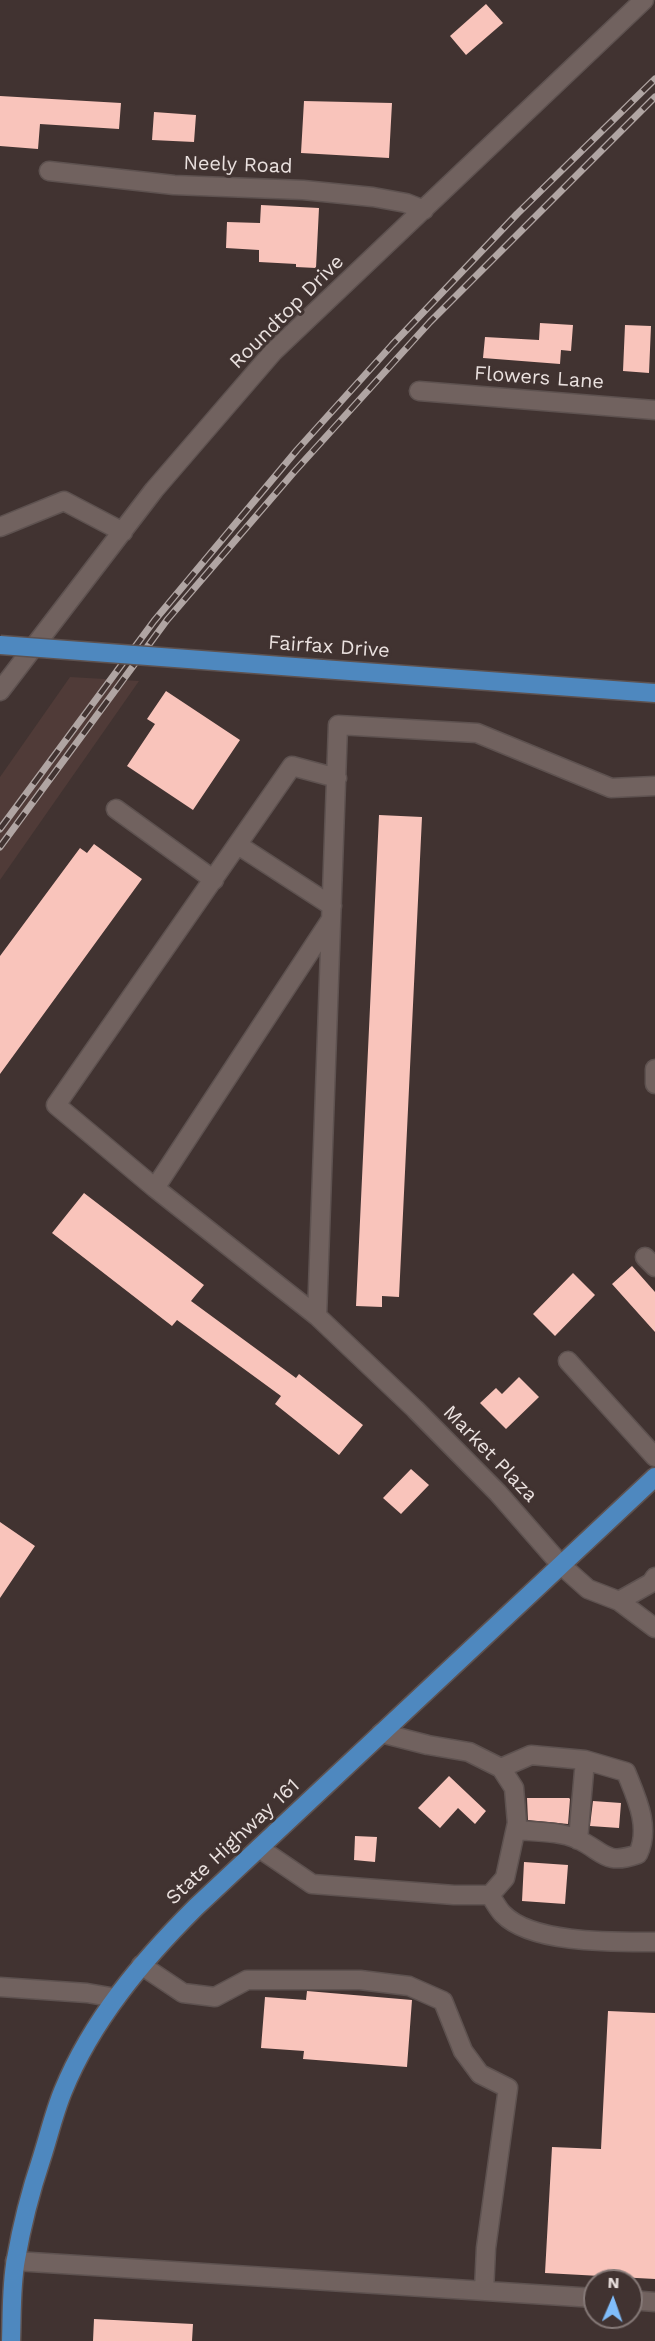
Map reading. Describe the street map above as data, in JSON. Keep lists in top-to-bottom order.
{
  "streets": {
    "main road": ["Fairfax Drive", "State Highway 161"],
    "street": [
      "Neely Road",
      "Roundtop Drive",
      "Flowers Lane",
      "Market Plaza"
    ]
  },
  "crossings": [
    ["Neely Road", "Roundtop Drive"],
    ["Market Plaza", "State Highway 161"]
  ],
  "north": "top"
}
